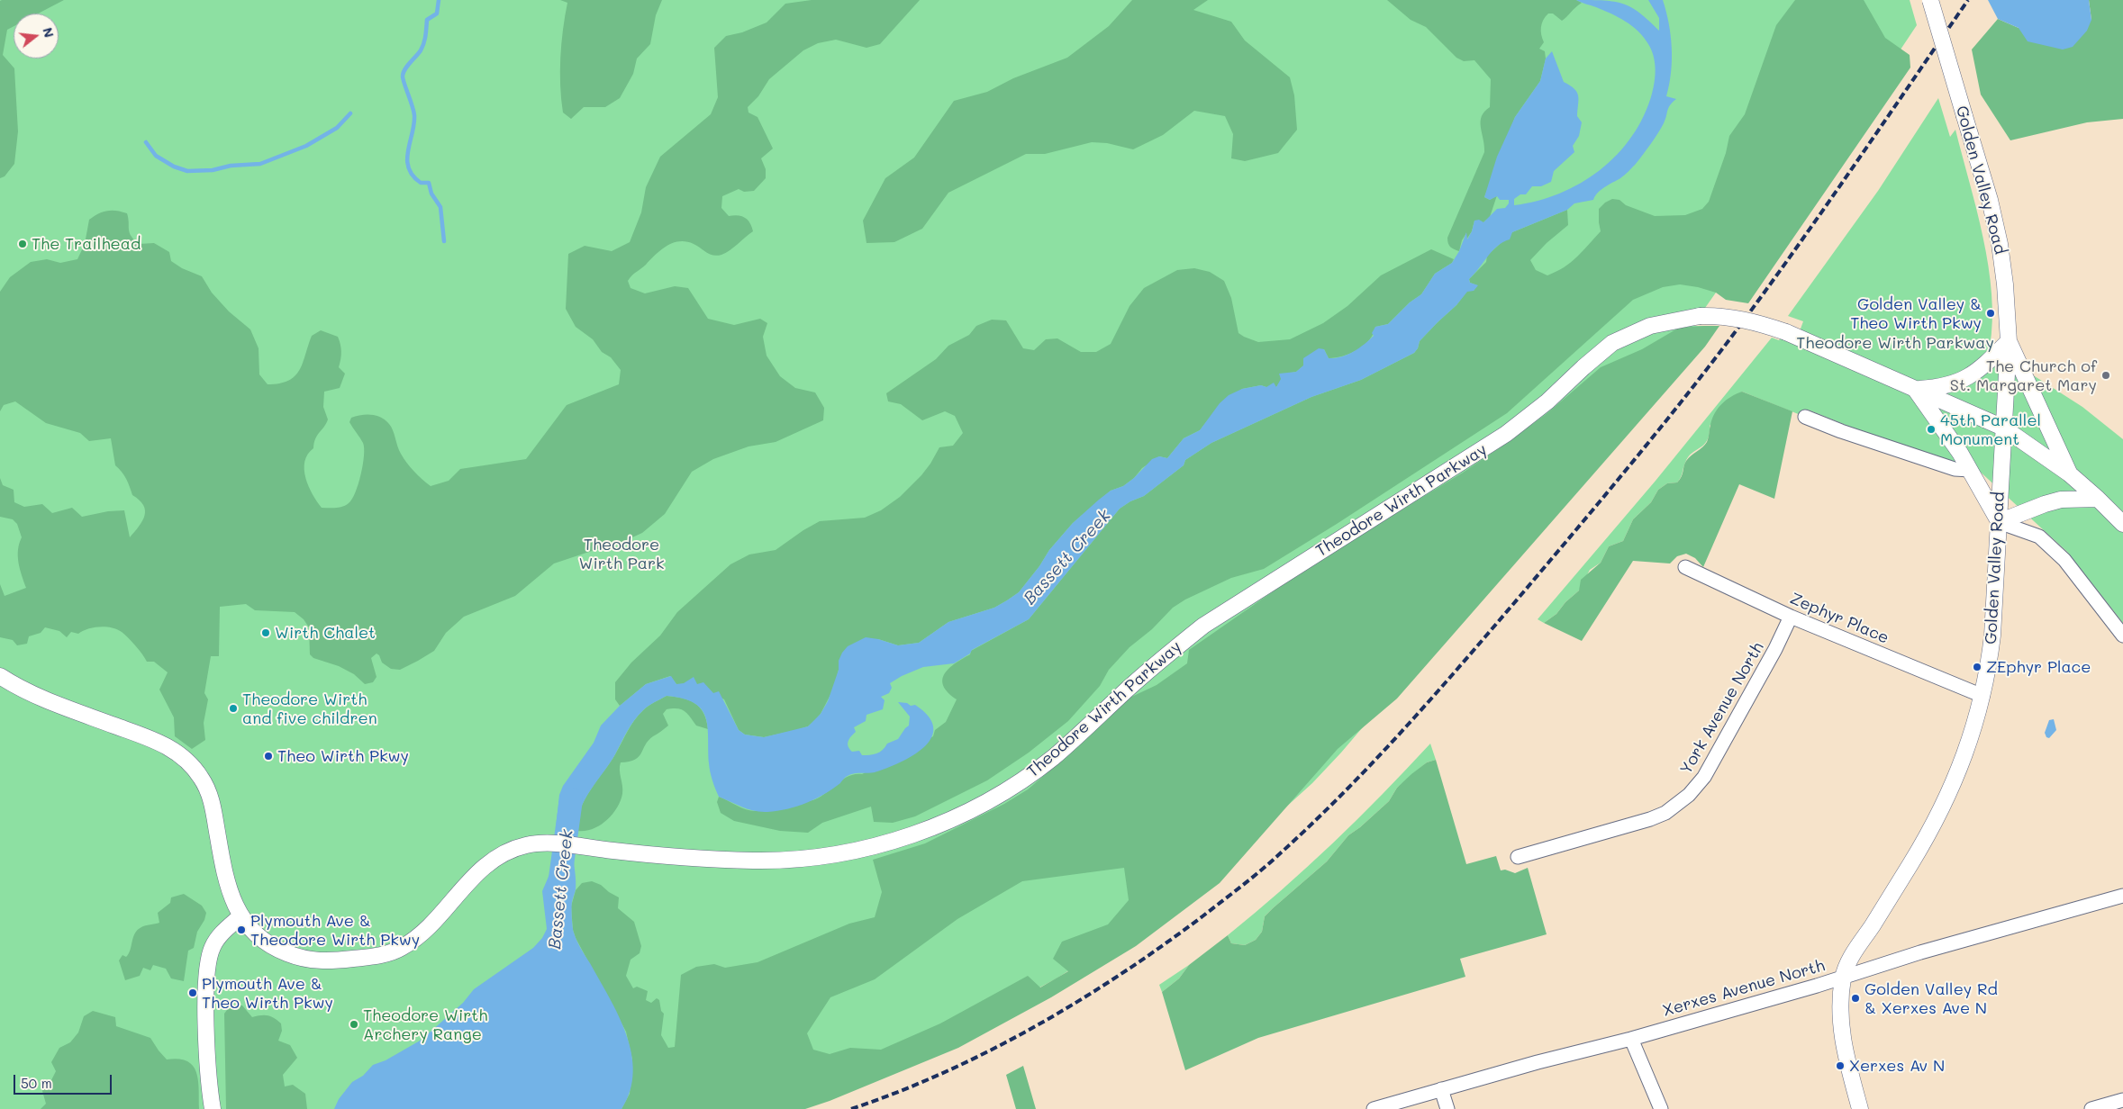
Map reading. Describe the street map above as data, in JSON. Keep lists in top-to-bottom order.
{
  "streets": {
    "street": [
      "Golden Valley Road",
      "Theodore Wirth Parkway",
      "Zephyr Place",
      "York Avenue North",
      "Xerxes Avenue North"
    ]
  },
  "crossings": [
    ["Golden Valley Road", "Theodore Wirth Parkway"],
    ["Golden Valley Road", "Zephyr Place"],
    ["Golden Valley Road", "Xerxes Avenue North"],
    ["Zephyr Place", "York Avenue North"]
  ],
  "water": ["Bassett Creek"],
  "parks": ["Theodore Wirth Parkway", "Theodore Wirth Park"],
  "places": [
    "The Trailhead",
    "Golden Valley & Theo Wirth Pkwy",
    "The Church of St. Margaret Mary",
    "45th Parallel Monument",
    "Wirth Chalet",
    "ZEphyr Place",
    "Theodore Wirth and five children",
    "Theo Wirth Pkwy",
    "Plymouth Ave & Theodore Wirth Pkwy",
    "Plymouth Ave & Theo Wirth Pkwy",
    "Golden Valley Rd & Xerxes Ave N",
    "Theodore Wirth Archery Range",
    "Xerxes Av N"
  ],
  "scale_bar": "50 m",
  "north": "right"
}
